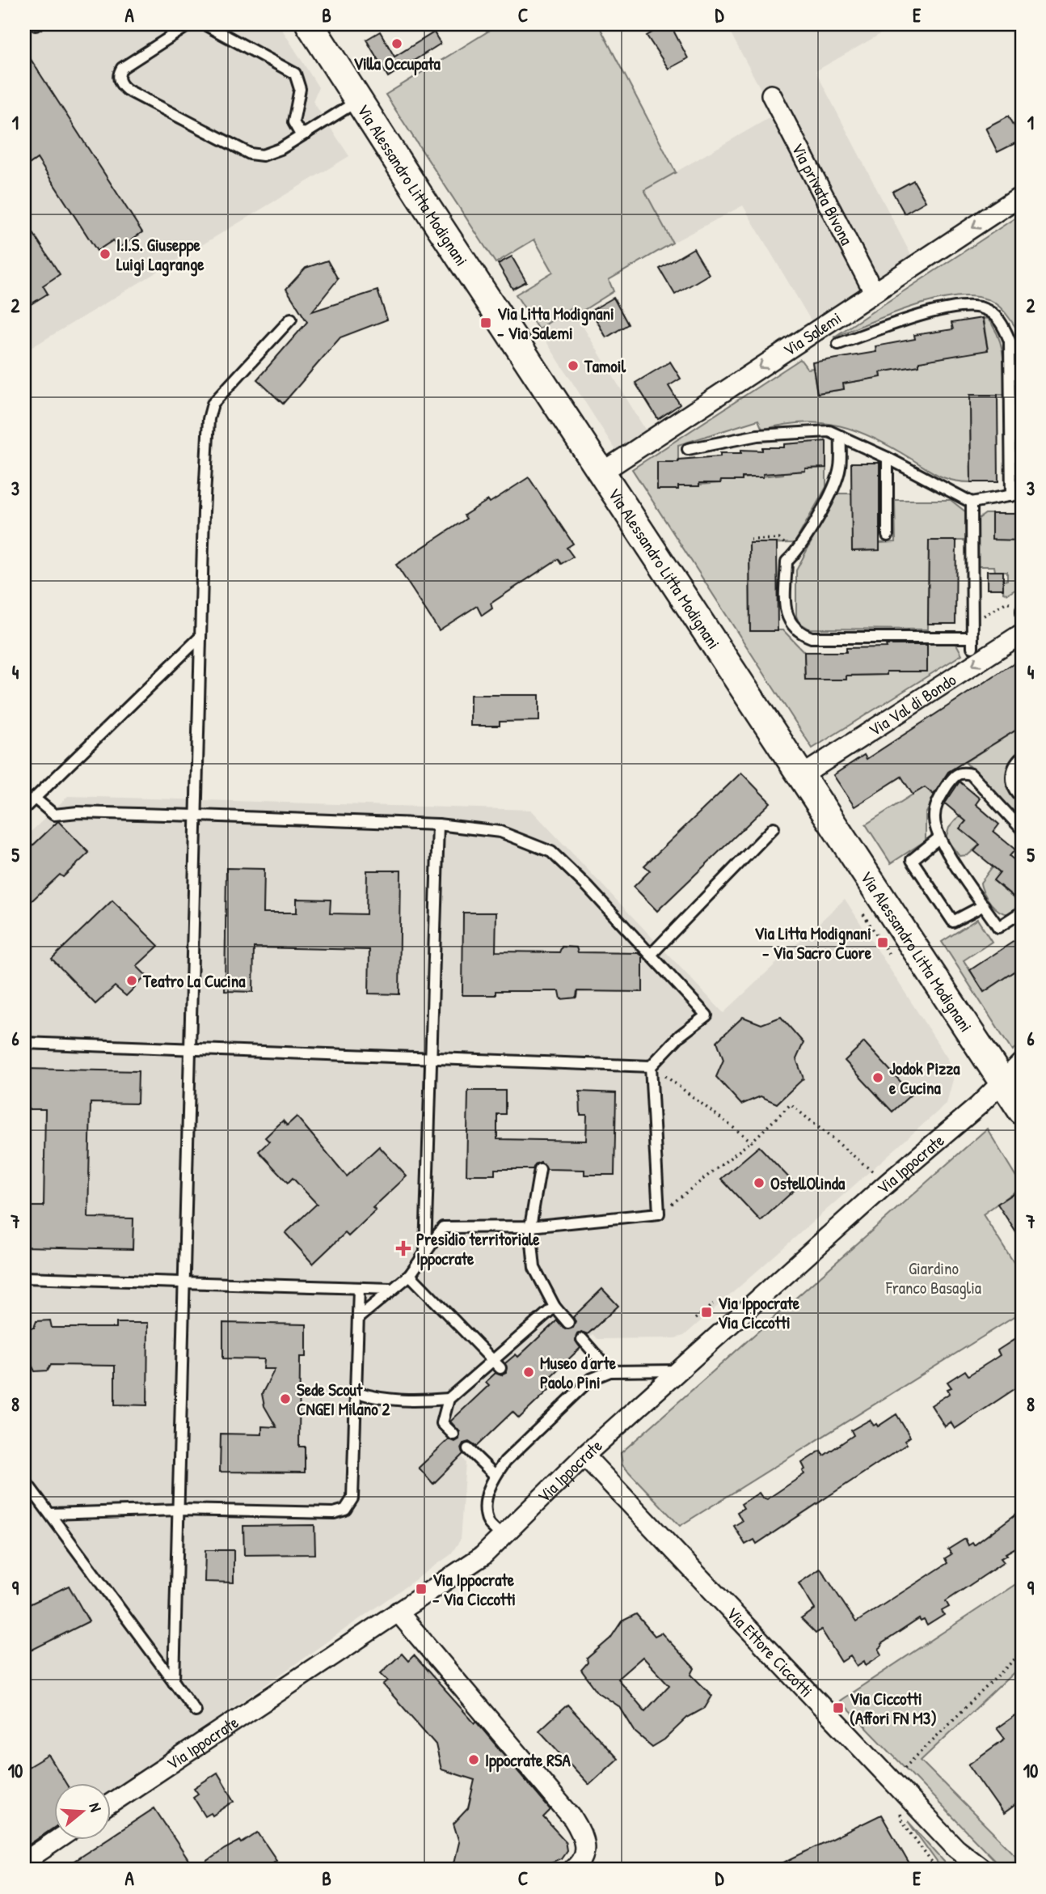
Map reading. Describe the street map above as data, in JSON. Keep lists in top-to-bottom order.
{
  "streets": {
    "street": [
      "Via Alessandro Litta Modignani",
      "Via privata Bivona",
      "Via Salemi",
      "Via Val di Bondo",
      "Via Ippocrate",
      "Via Ettore Ciccotti"
    ]
  },
  "crossings": [
    ["Via Alessandro Litta Modignani", "Via Salemi"],
    ["Via Alessandro Litta Modignani", "Via Val di Bondo"],
    ["Via Alessandro Litta Modignani", "Via Ippocrate"],
    ["Via privata Bivona", "Via Salemi"],
    ["Via Ippocrate", "Via Ettore Ciccotti"]
  ],
  "one_way": ["Via Salemi", "Via Val di Bondo"],
  "parks": ["Giardino Franco Basaglia"],
  "places": {
    "other": [
      "Villa Occupata",
      "I.I.S. Giuseppe Luigi Lagrange",
      "Tamoil",
      "Teatro La Cucina",
      "Jodok Pizza e Cucina",
      "OstellOlinda",
      "Museo d'arte Paolo Pini",
      "Sede Scout CNGEI Milano 2",
      "Ippocrate RSA"
    ],
    "transit": [
      "Via Litta Modignani - Via Salemi",
      "Via Litta Modignani - Via Sacro Cuore",
      "Via Ippocrate Via Ciccotti",
      "Via Ippocrate - Via Ciccotti",
      "Via Ciccotti (Affori FN M3)"
    ],
    "health": ["Presidio territoriale Ippocrate"]
  },
  "north": "right",
  "grid": {
    "columns": [
      "A",
      "B",
      "C",
      "D",
      "E"
    ],
    "rows": [
      "1",
      "2",
      "3",
      "4",
      "5",
      "6",
      "7",
      "8",
      "9",
      "10"
    ]
  }
}
